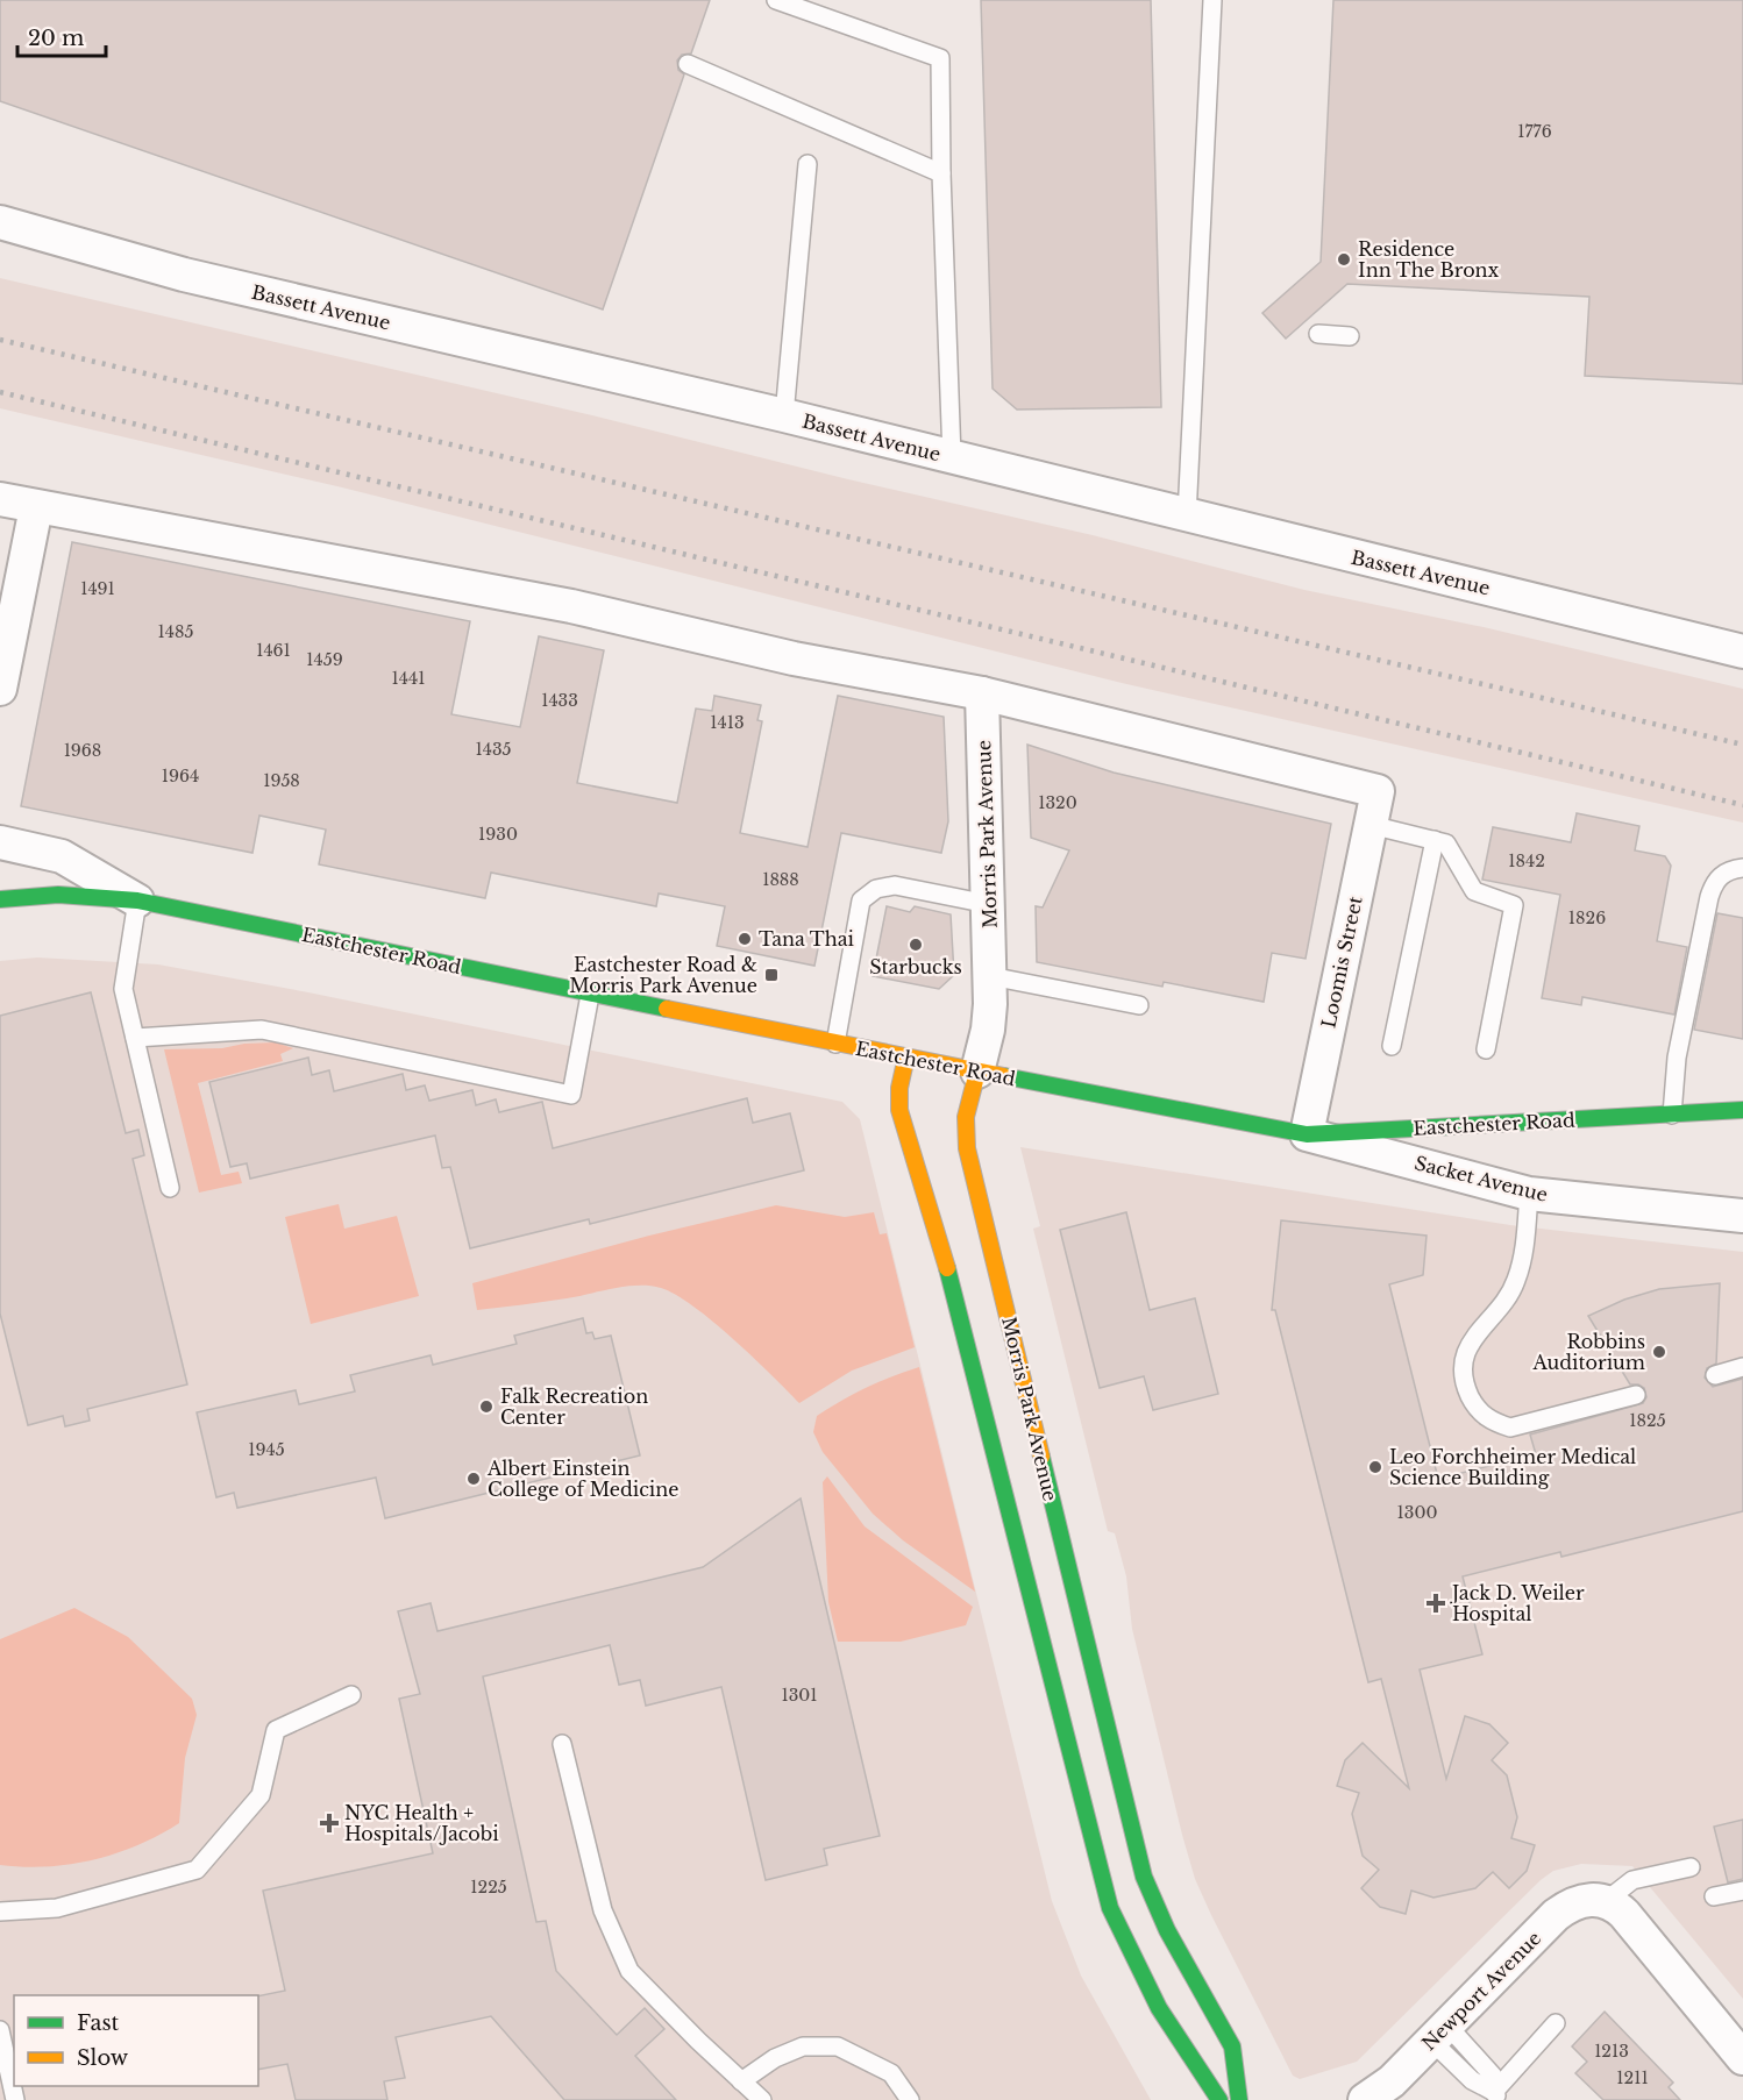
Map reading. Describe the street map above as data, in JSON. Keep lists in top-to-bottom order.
{
  "streets": {
    "main road": ["Morris Park Avenue", "Eastchester Road"],
    "street": [
      "Bassett Avenue",
      "Loomis Street",
      "Sacket Avenue",
      "Newport Avenue"
    ]
  },
  "crossings": [
    ["Morris Park Avenue", "Eastchester Road"],
    ["Morris Park Avenue", "Loomis Street"],
    ["Eastchester Road", "Loomis Street"],
    ["Eastchester Road", "Sacket Avenue"],
    ["Loomis Street", "Sacket Avenue"]
  ],
  "places": {
    "other": [
      "Residence Inn The Bronx",
      "Tana Thai",
      "Starbucks",
      "Robbins Auditorium",
      "Falk Recreation Center",
      "Leo Forchheimer Medical Science Building",
      "Albert Einstein College of Medicine"
    ],
    "transit": ["Eastchester Road & Morris Park Avenue"],
    "health": ["Jack D. Weiler Hospital", "NYC Health + Hospitals/Jacobi"]
  },
  "house_numbers": [
    "1776",
    "1491",
    "1485",
    "1461",
    "1459",
    "1441",
    "1433",
    "1413",
    "1435",
    "1968",
    "1964",
    "1958",
    "1320",
    "1930",
    "1842",
    "1888",
    "1826",
    "1825",
    "1945",
    "1300",
    "1301",
    "1225",
    "1213",
    "1211"
  ],
  "legend": ["Fast", "Slow"],
  "scale_bar": "20 m"
}
